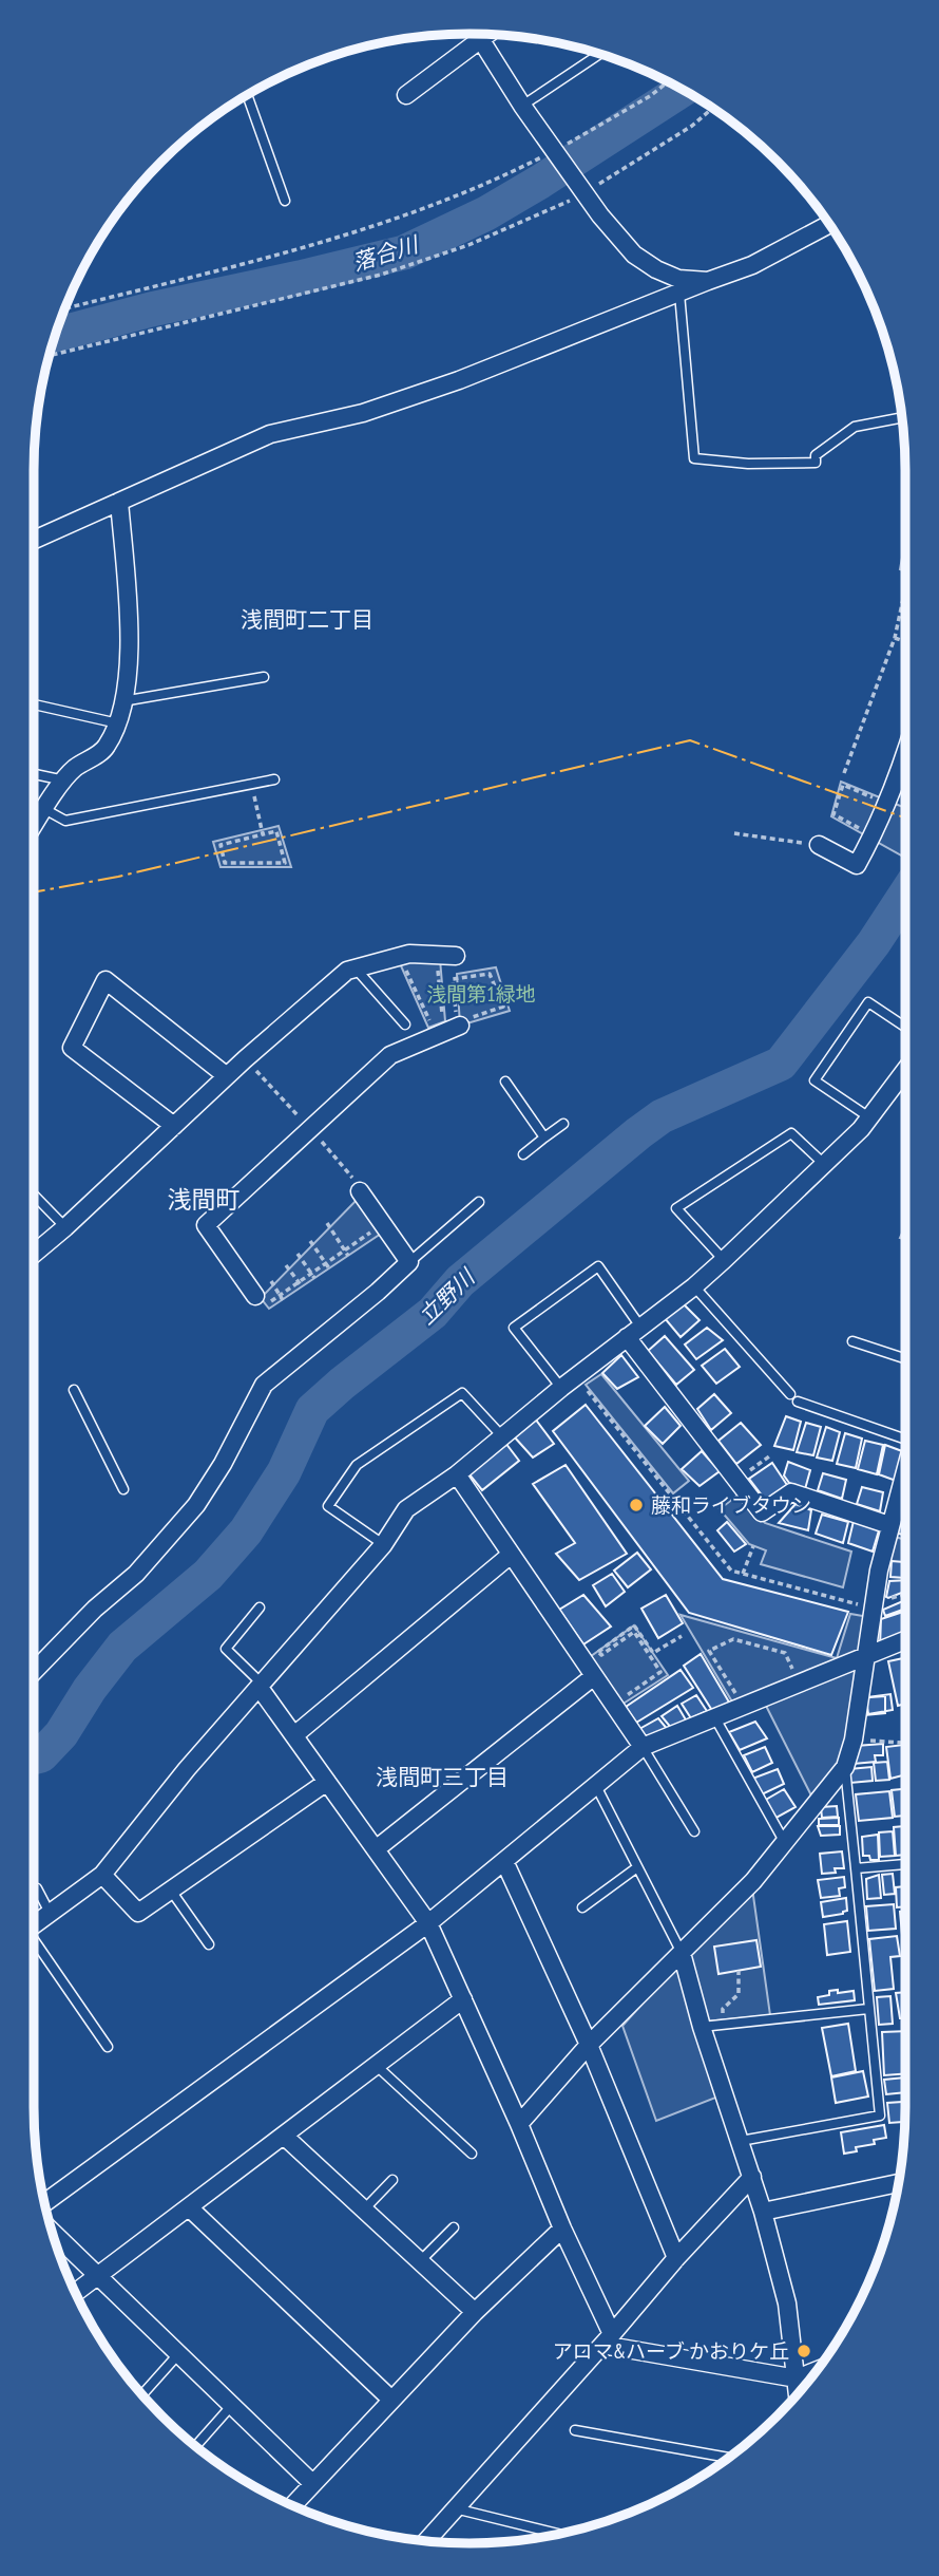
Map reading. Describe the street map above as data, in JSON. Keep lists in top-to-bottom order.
{
  "districts": ["浅間町二丁目", "浅間町", "浅間町三丁目"],
  "water": ["落合川", "立野川"],
  "parks": ["浅間第1緑地"],
  "places": ["藤和ライブタウン", "アロマ&ハーブ かおりケ丘"]
}
